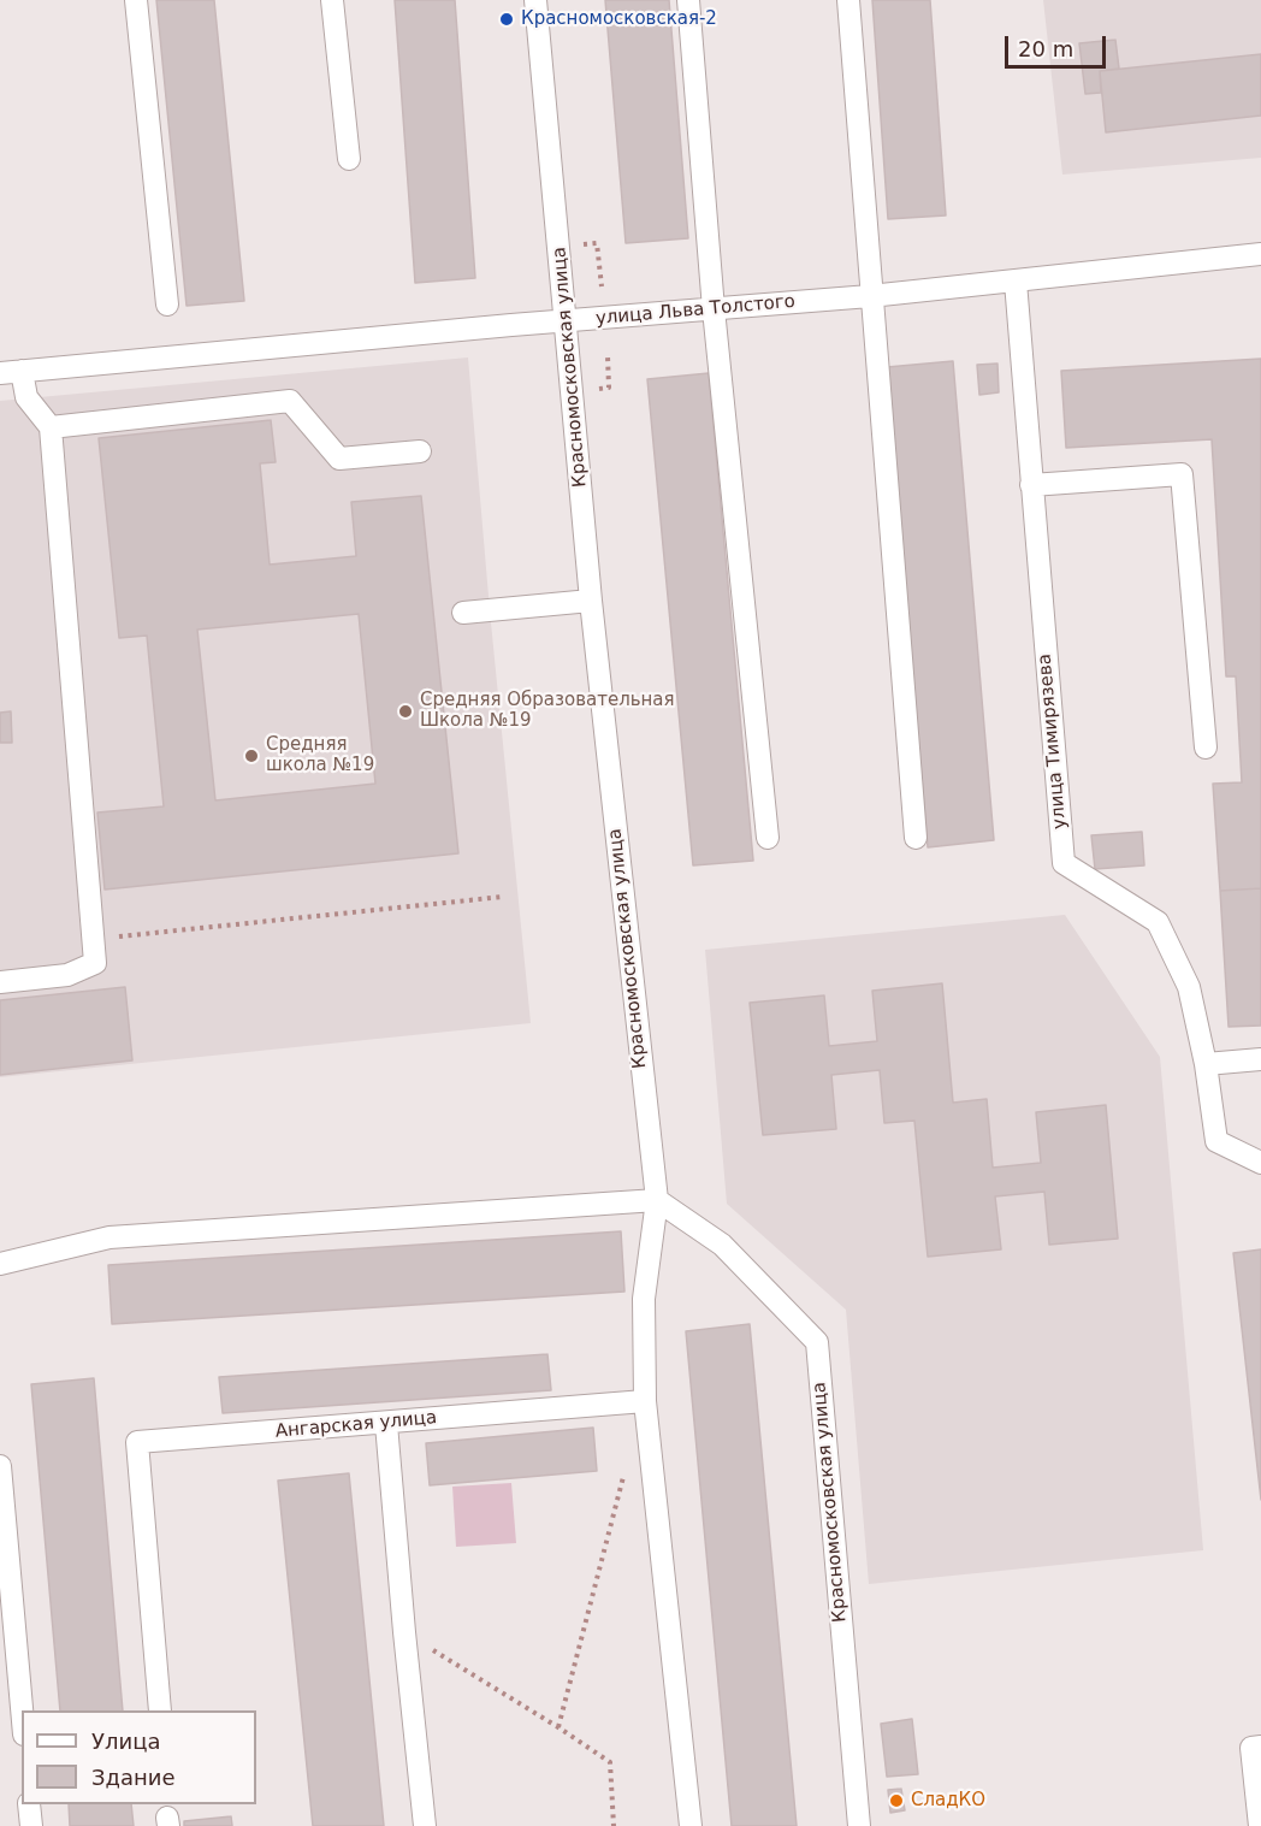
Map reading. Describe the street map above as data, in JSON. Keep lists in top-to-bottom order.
{
  "streets": {
    "street": [
      "улица Льва Толстого",
      "Красномосковская улица",
      "улица Тимирязева",
      "Ангарская улица"
    ]
  },
  "crossings": [
    ["улица Льва Толстого", "Красномосковская улица"],
    ["улица Льва Толстого", "улица Тимирязева"]
  ],
  "places": [
    "Красномосковская-2",
    "Средняя Образовательная Школа №19",
    "Средняя школа №19",
    "СладКО"
  ],
  "legend": ["Улица", "Здание"],
  "scale_bar": "20 m"
}
